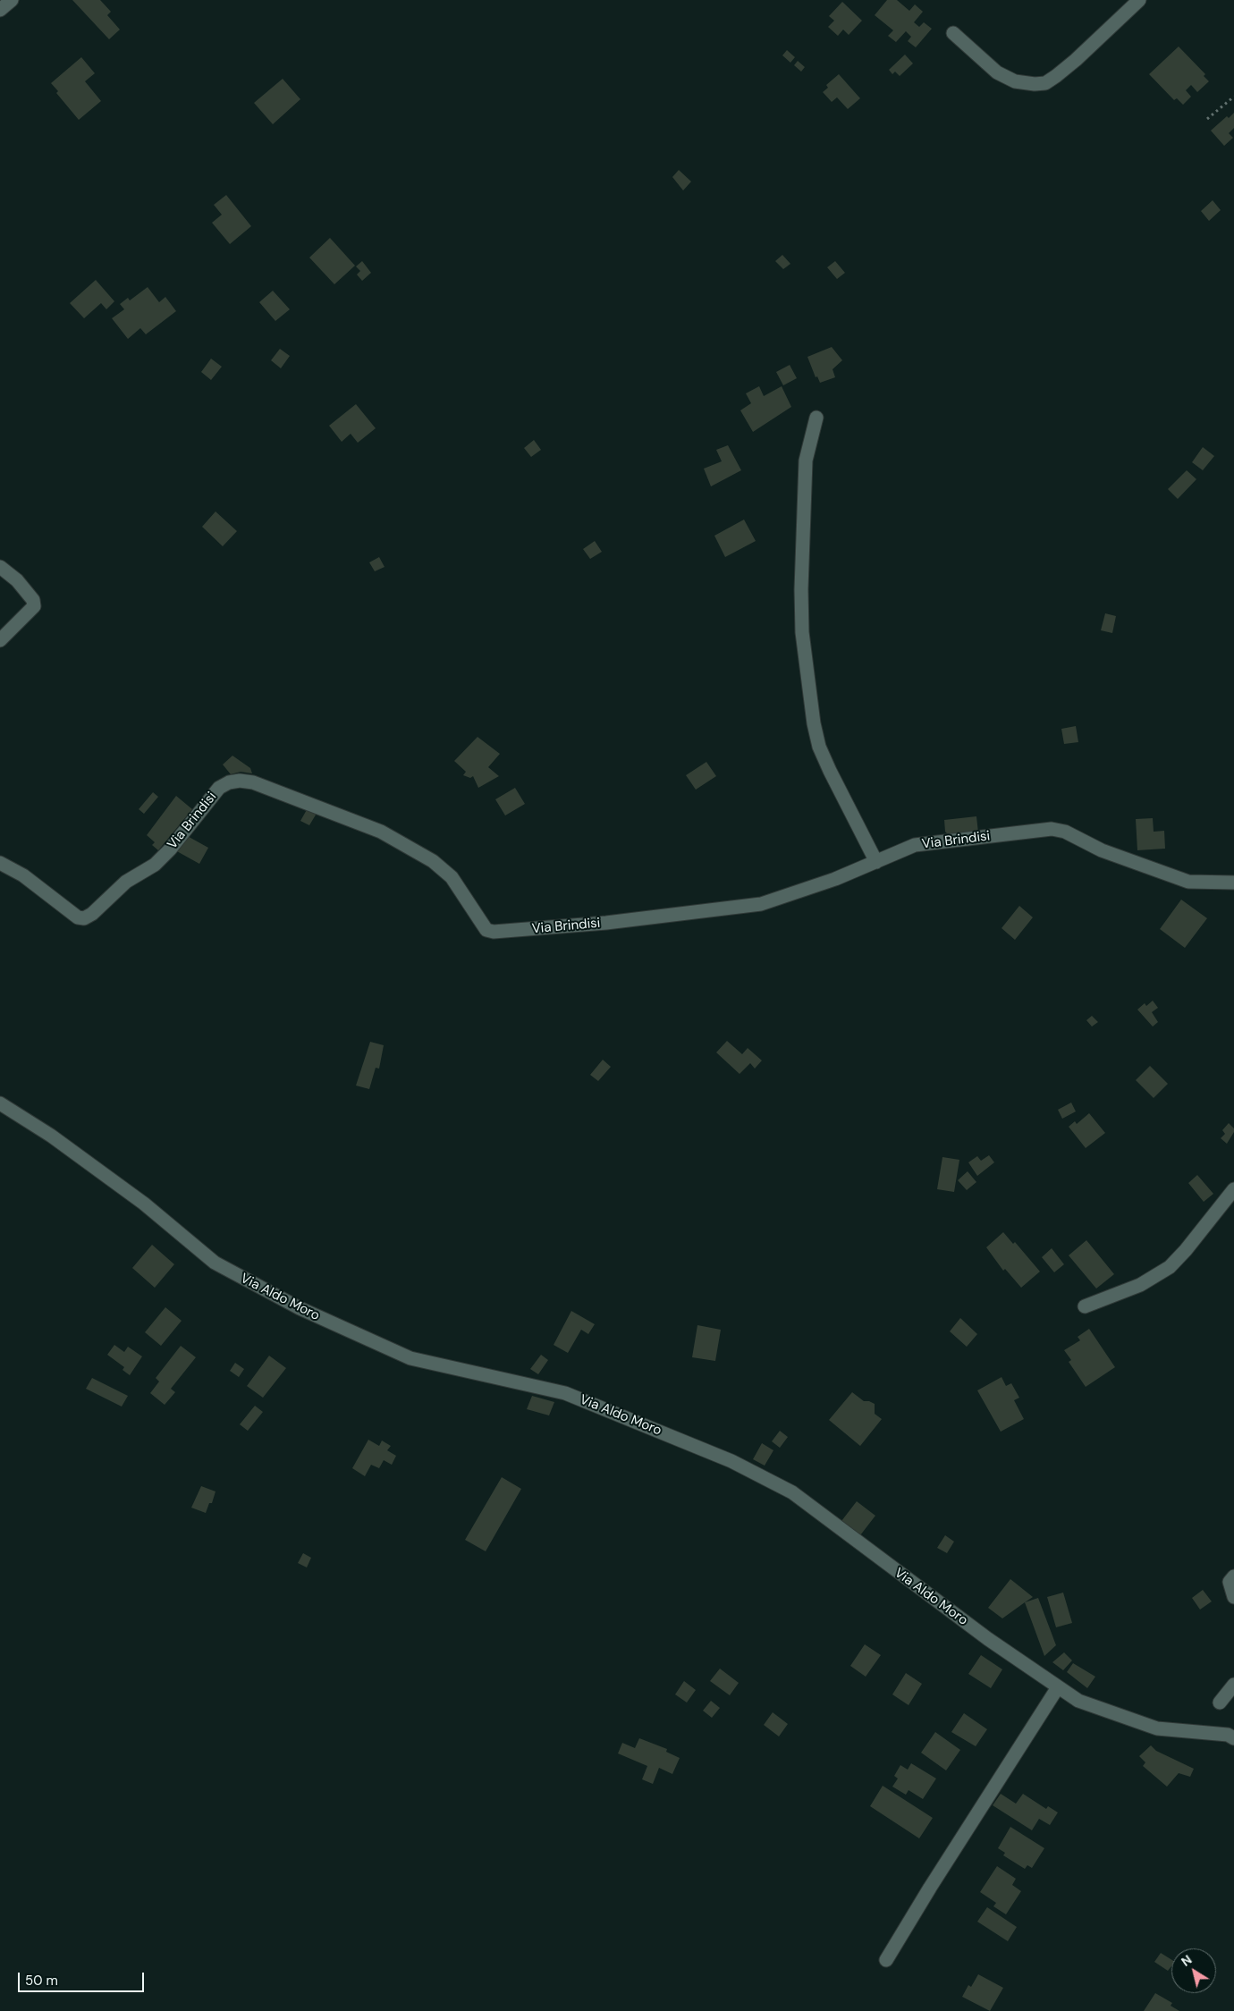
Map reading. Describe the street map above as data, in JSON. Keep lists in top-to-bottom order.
{
  "streets": {
    "street": ["Via Brindisi", "Via Aldo Moro"]
  },
  "scale_bar": "50 m",
  "north": "top left"
}
